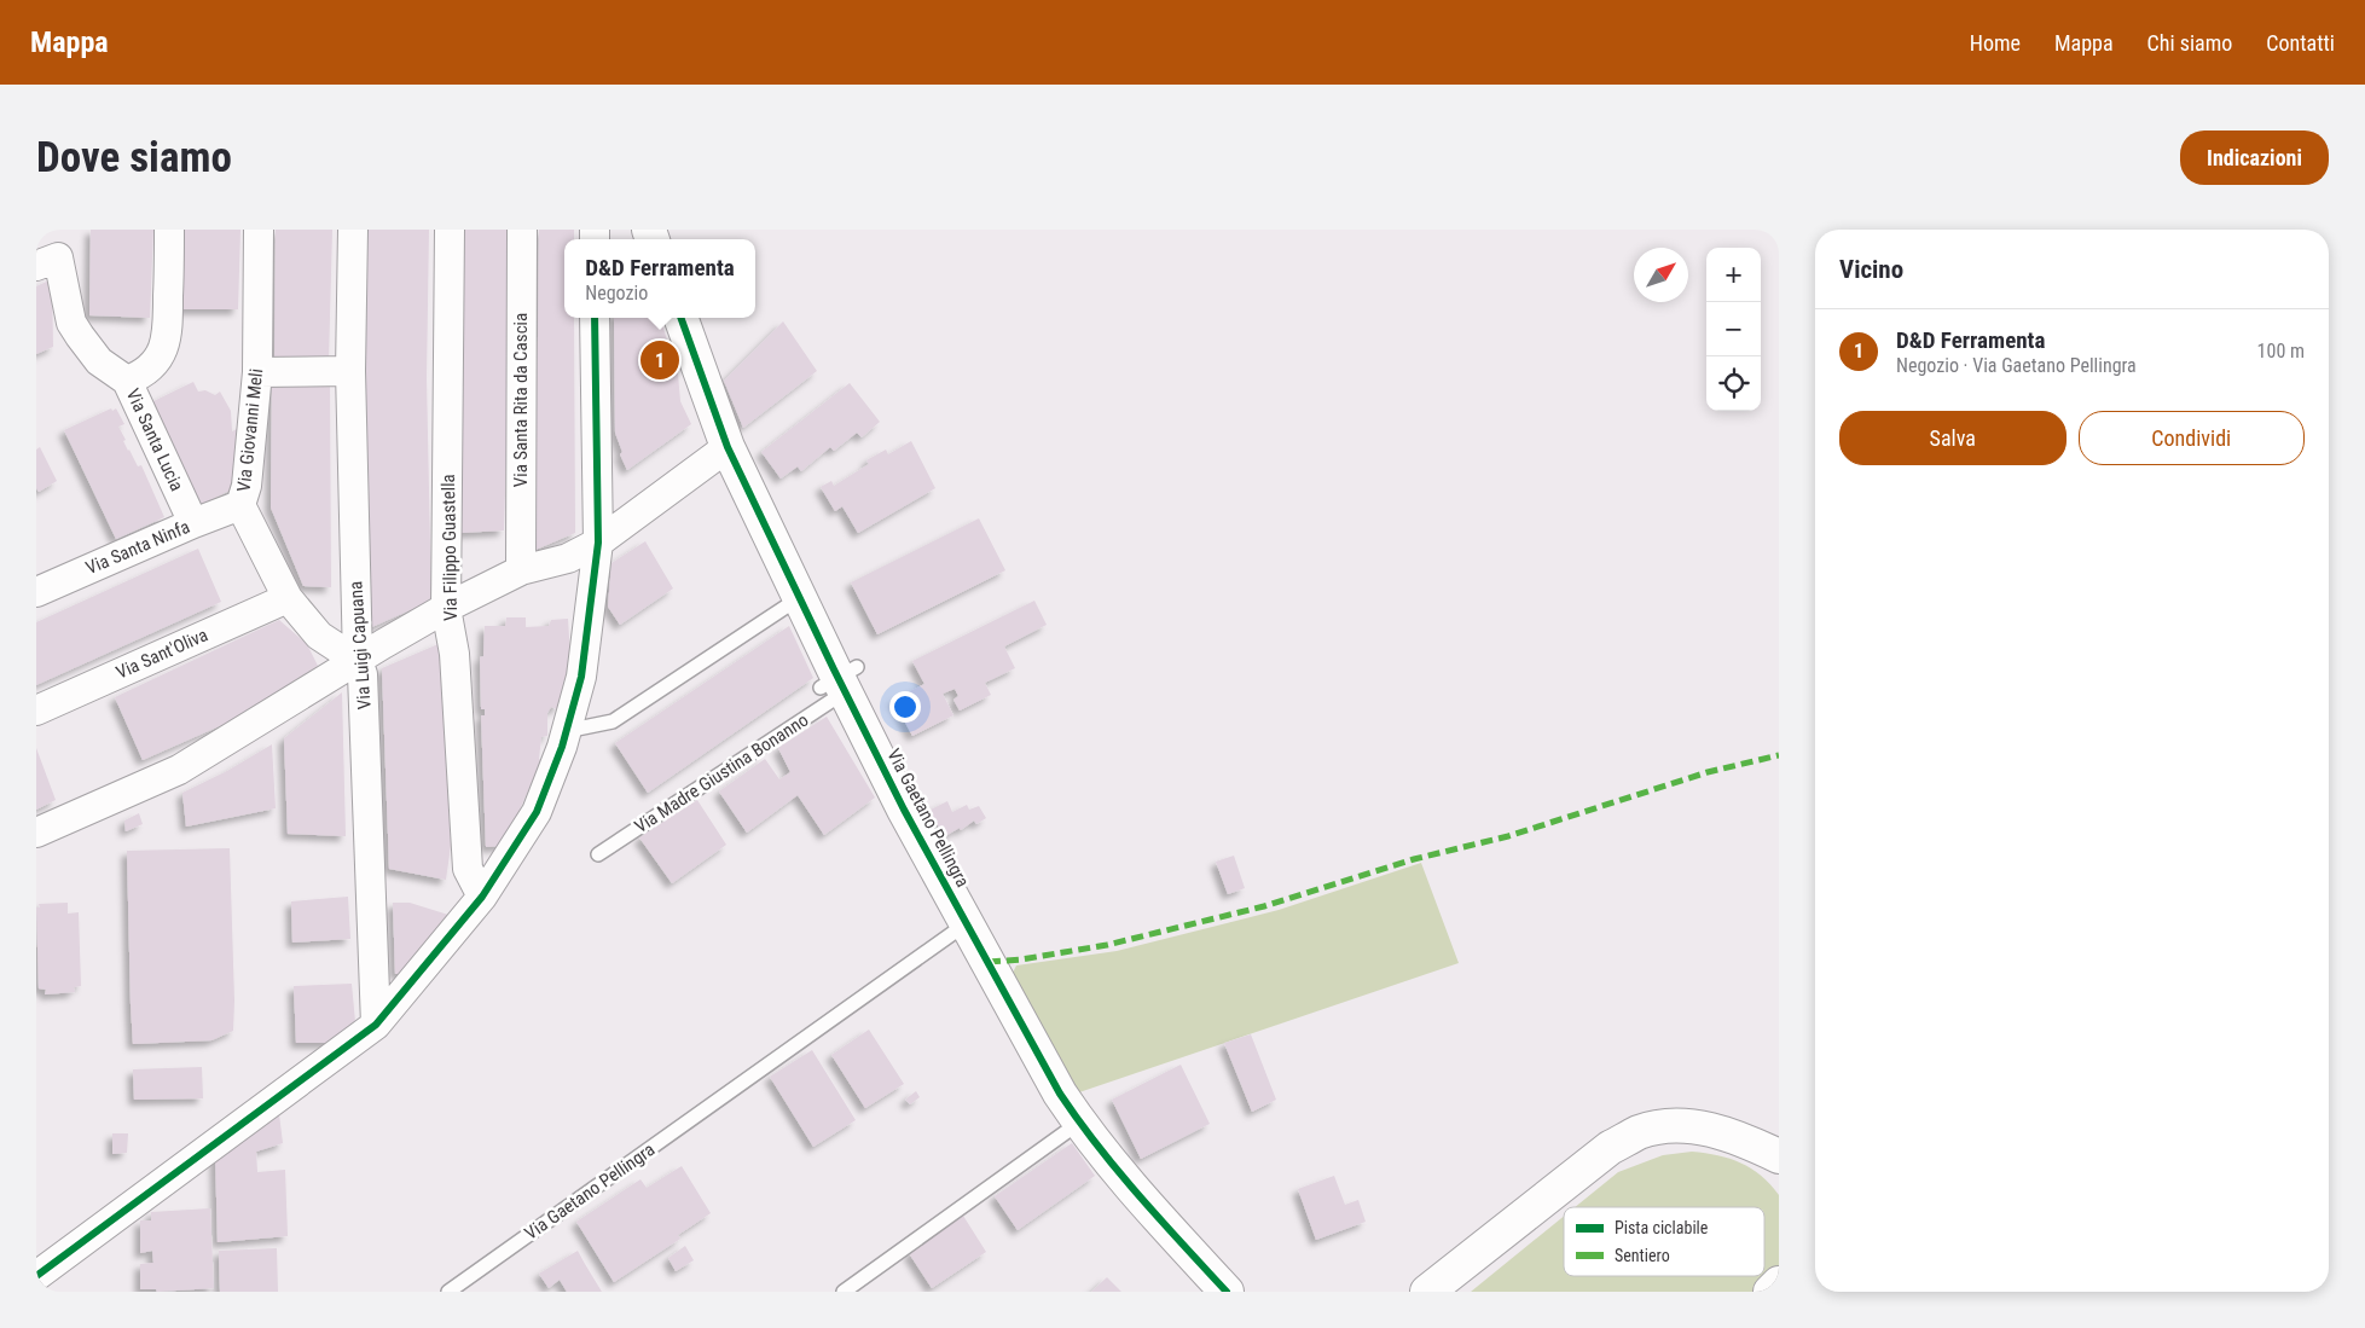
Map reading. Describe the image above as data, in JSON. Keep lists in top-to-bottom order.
{
  "streets": {
    "street": [
      "Via Santa Rita da Cascia",
      "Via Giovanni Meli",
      "Via Santa Lucia",
      "Via Santa Ninfa",
      "Via Filippo Guastella",
      "Via Luigi Capuana",
      "Via Sant'Oliva",
      "Via Gaetano Pellingra"
    ],
    "lane": ["Via Madre Giustina Bonanno"]
  },
  "crossings": [
    ["Via Giovanni Meli", "Via Santa Ninfa"],
    ["Via Giovanni Meli", "Via Luigi Capuana"],
    ["Via Giovanni Meli", "Via Sant'Oliva"],
    ["Via Santa Lucia", "Via Santa Ninfa"],
    ["Via Madre Giustina Bonanno", "Via Gaetano Pellingra"]
  ],
  "legend": ["Pista ciclabile", "Sentiero"],
  "north": "top right",
  "page": {
    "header": "Mappa",
    "nav": [
      "Home",
      "Mappa",
      "Chi siamo",
      "Contatti"
    ],
    "buttons": [
      "Indicazioni",
      ["Salva", "Condividi"]
    ],
    "title": "Dove siamo",
    "heading": "Vicino",
    "popup": ["D&D Ferramenta", "Negozio"],
    "map_buttons": ["+", "−"],
    "list": [
      {
        "mark": "1",
        "name": "D&D Ferramenta",
        "note": "Negozio · Via Gaetano Pellingra",
        "value": "100 m"
      }
    ],
    "pins": "1"
  }
}
